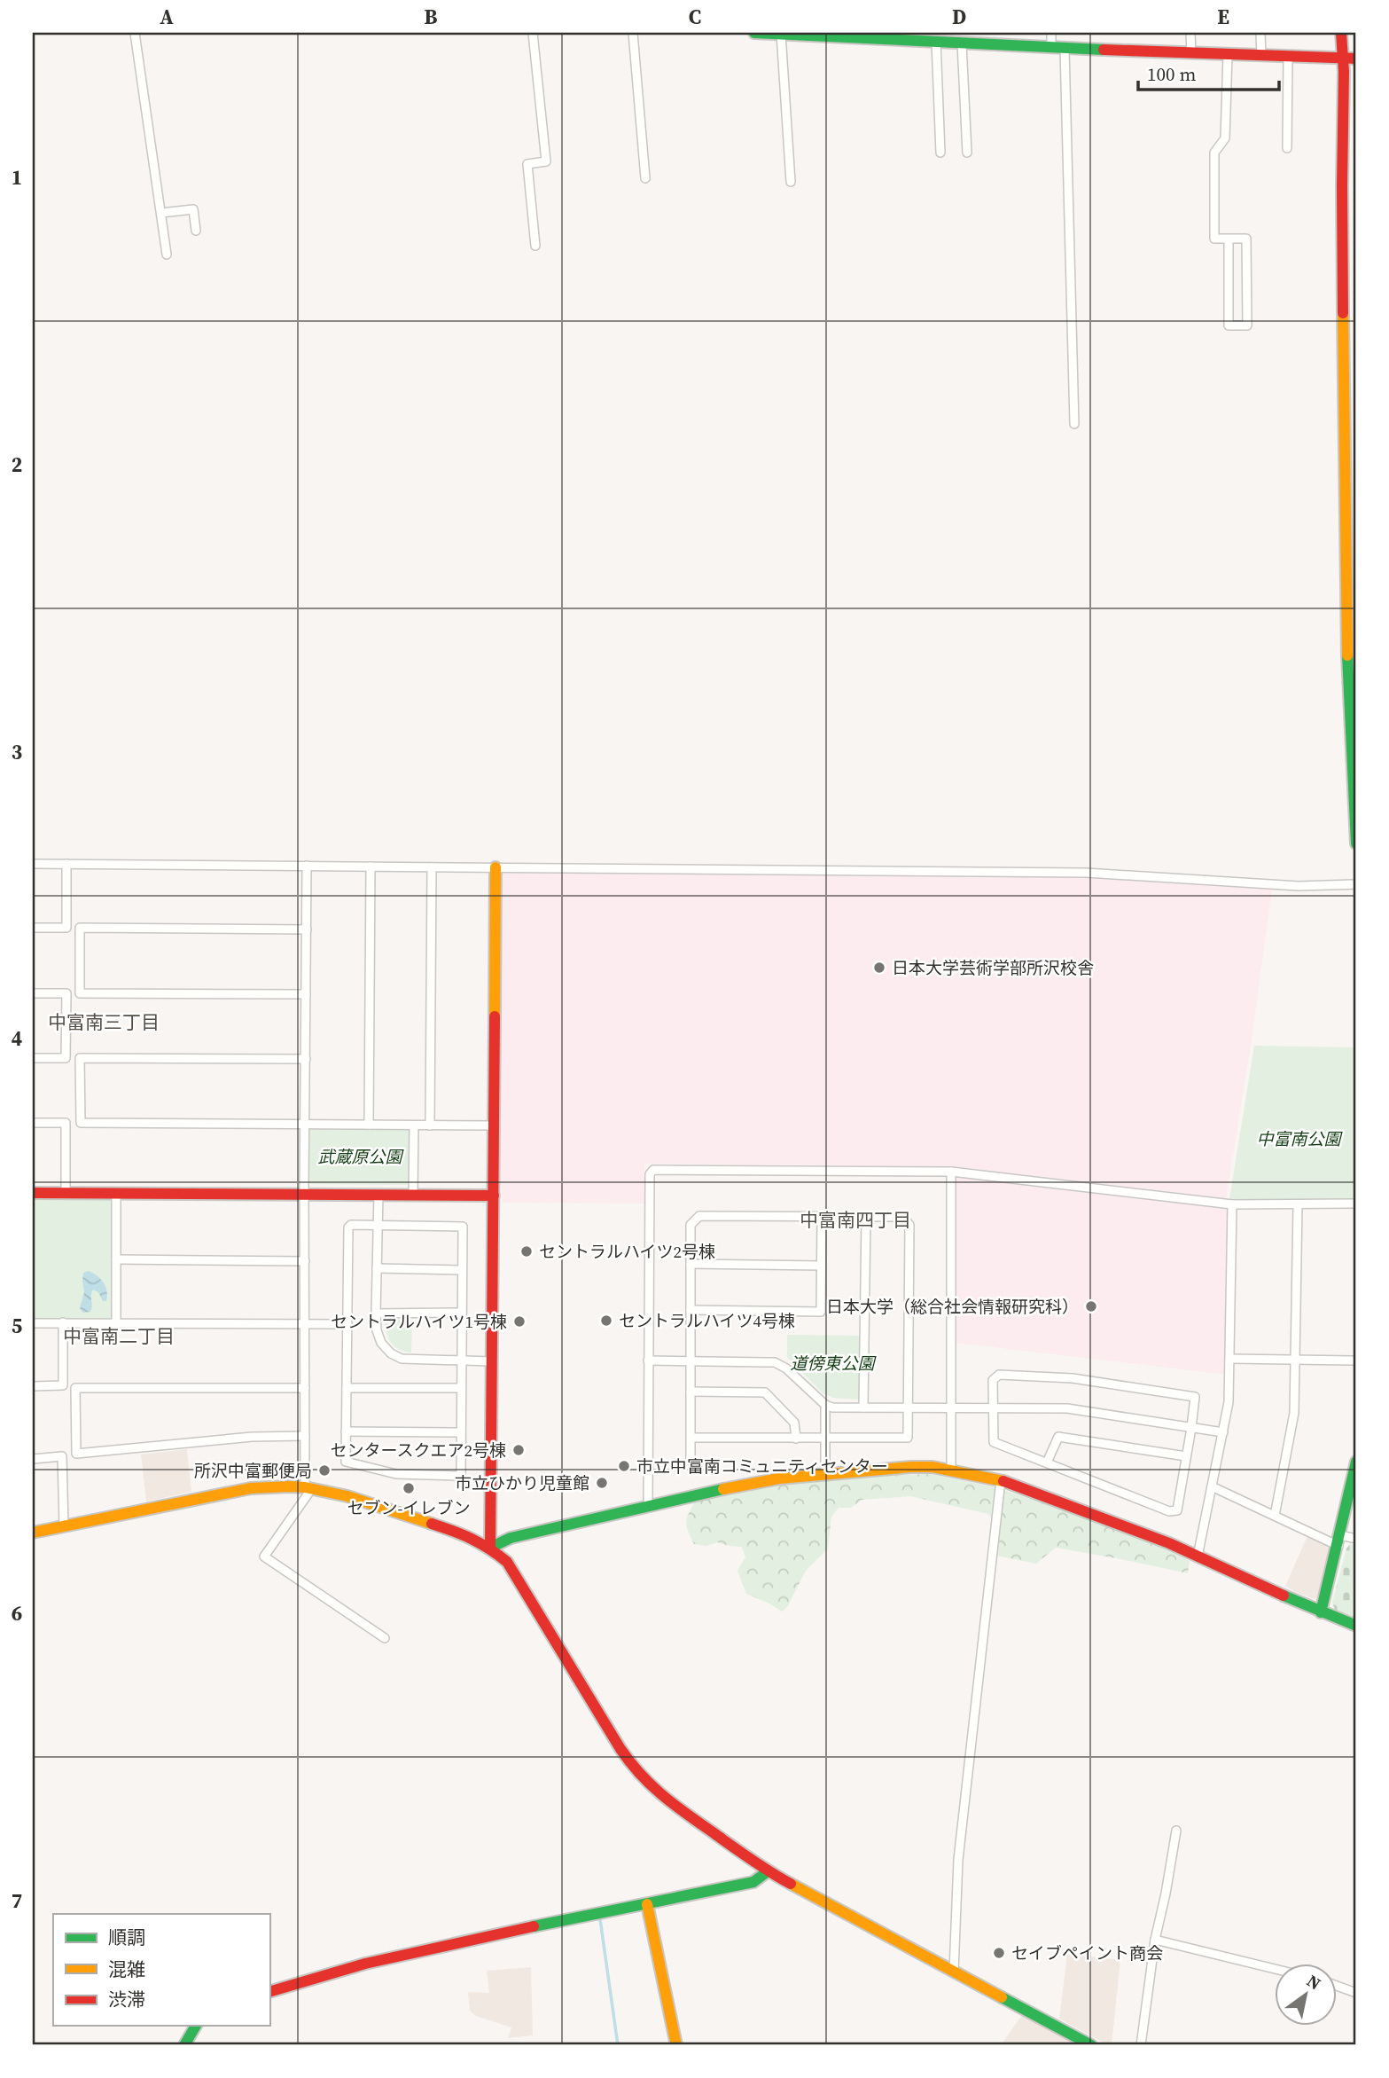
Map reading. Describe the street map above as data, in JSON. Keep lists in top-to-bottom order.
{
  "districts": ["中富南三丁目", "中富南四丁目", "中富南二丁目"],
  "parks": ["中富南公園", "武蔵原公園", "道傍東公園"],
  "places": [
    "日本大学芸術学部所沢校舎",
    "セントラルハイツ2号棟",
    "日本大学（総合社会情報研究科）",
    "セントラルハイツ4号棟",
    "セントラルハイツ1号棟",
    "センタースクエア2号棟",
    "市立中富南コミュニティセンター",
    "所沢中富郵便局",
    "市立ひかり児童館",
    "セブン-イレブン",
    "セイブペイント商会"
  ],
  "legend": ["順調", "混雑", "渋滞"],
  "scale_bar": "100 m",
  "north": "top right",
  "grid": {
    "columns": [
      "A",
      "B",
      "C",
      "D",
      "E"
    ],
    "rows": [
      "1",
      "2",
      "3",
      "4",
      "5",
      "6",
      "7"
    ]
  }
}
